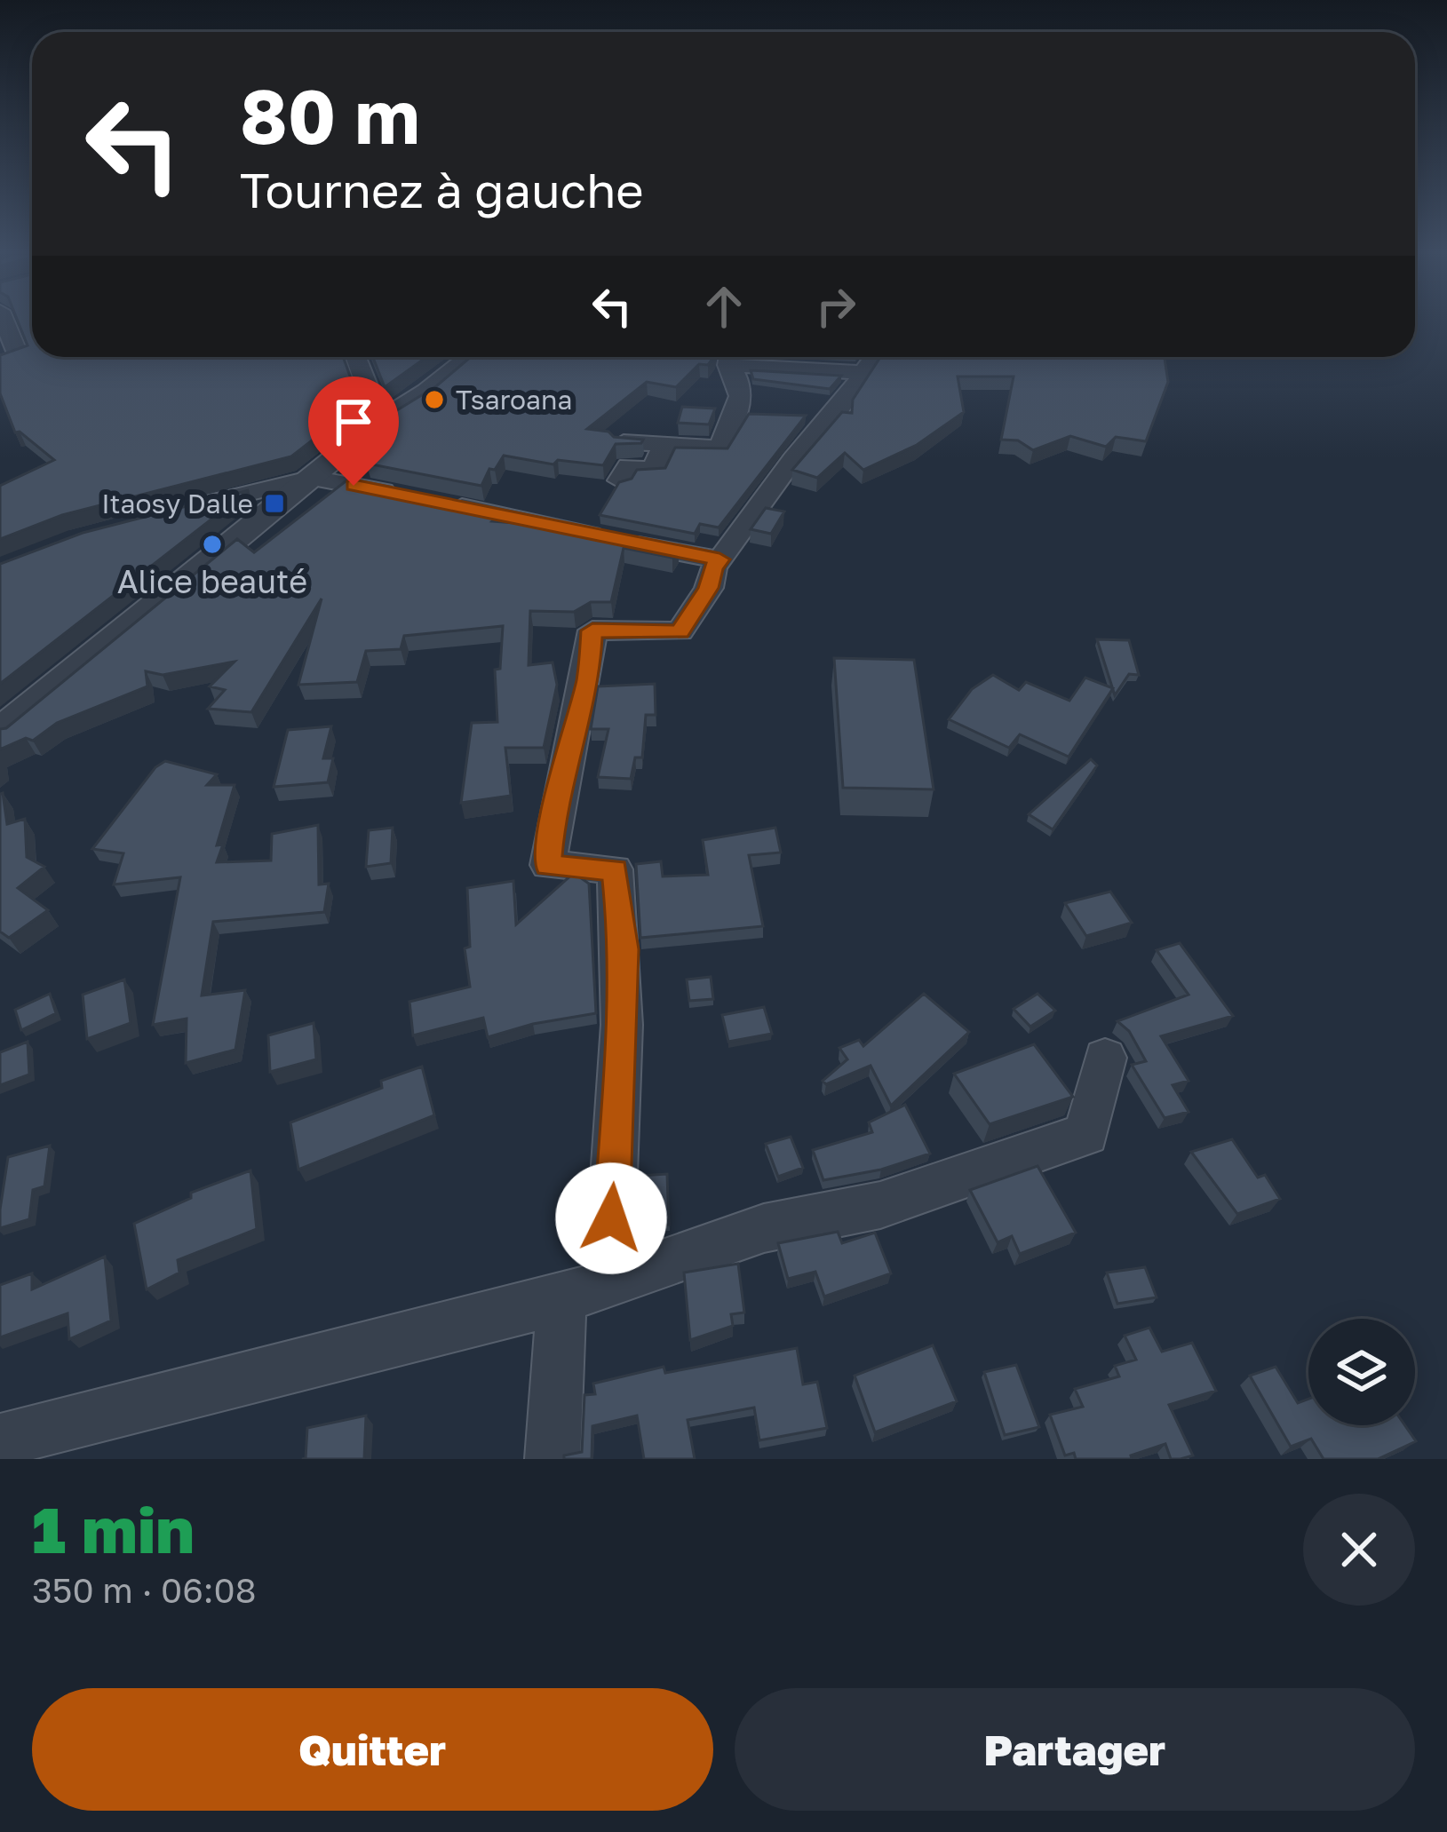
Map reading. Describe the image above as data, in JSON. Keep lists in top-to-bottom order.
{
  "places": {
    "other": ["Tsaroana", "Alice beauté"],
    "transit": ["Itaosy Dalle"]
  },
  "page": {
    "turn": ["80 m", "Tournez à gauche"],
    "heading": ["1 min", "350 m · 06:08"],
    "buttons": ["Quitter", "Partager"]
  }
}
